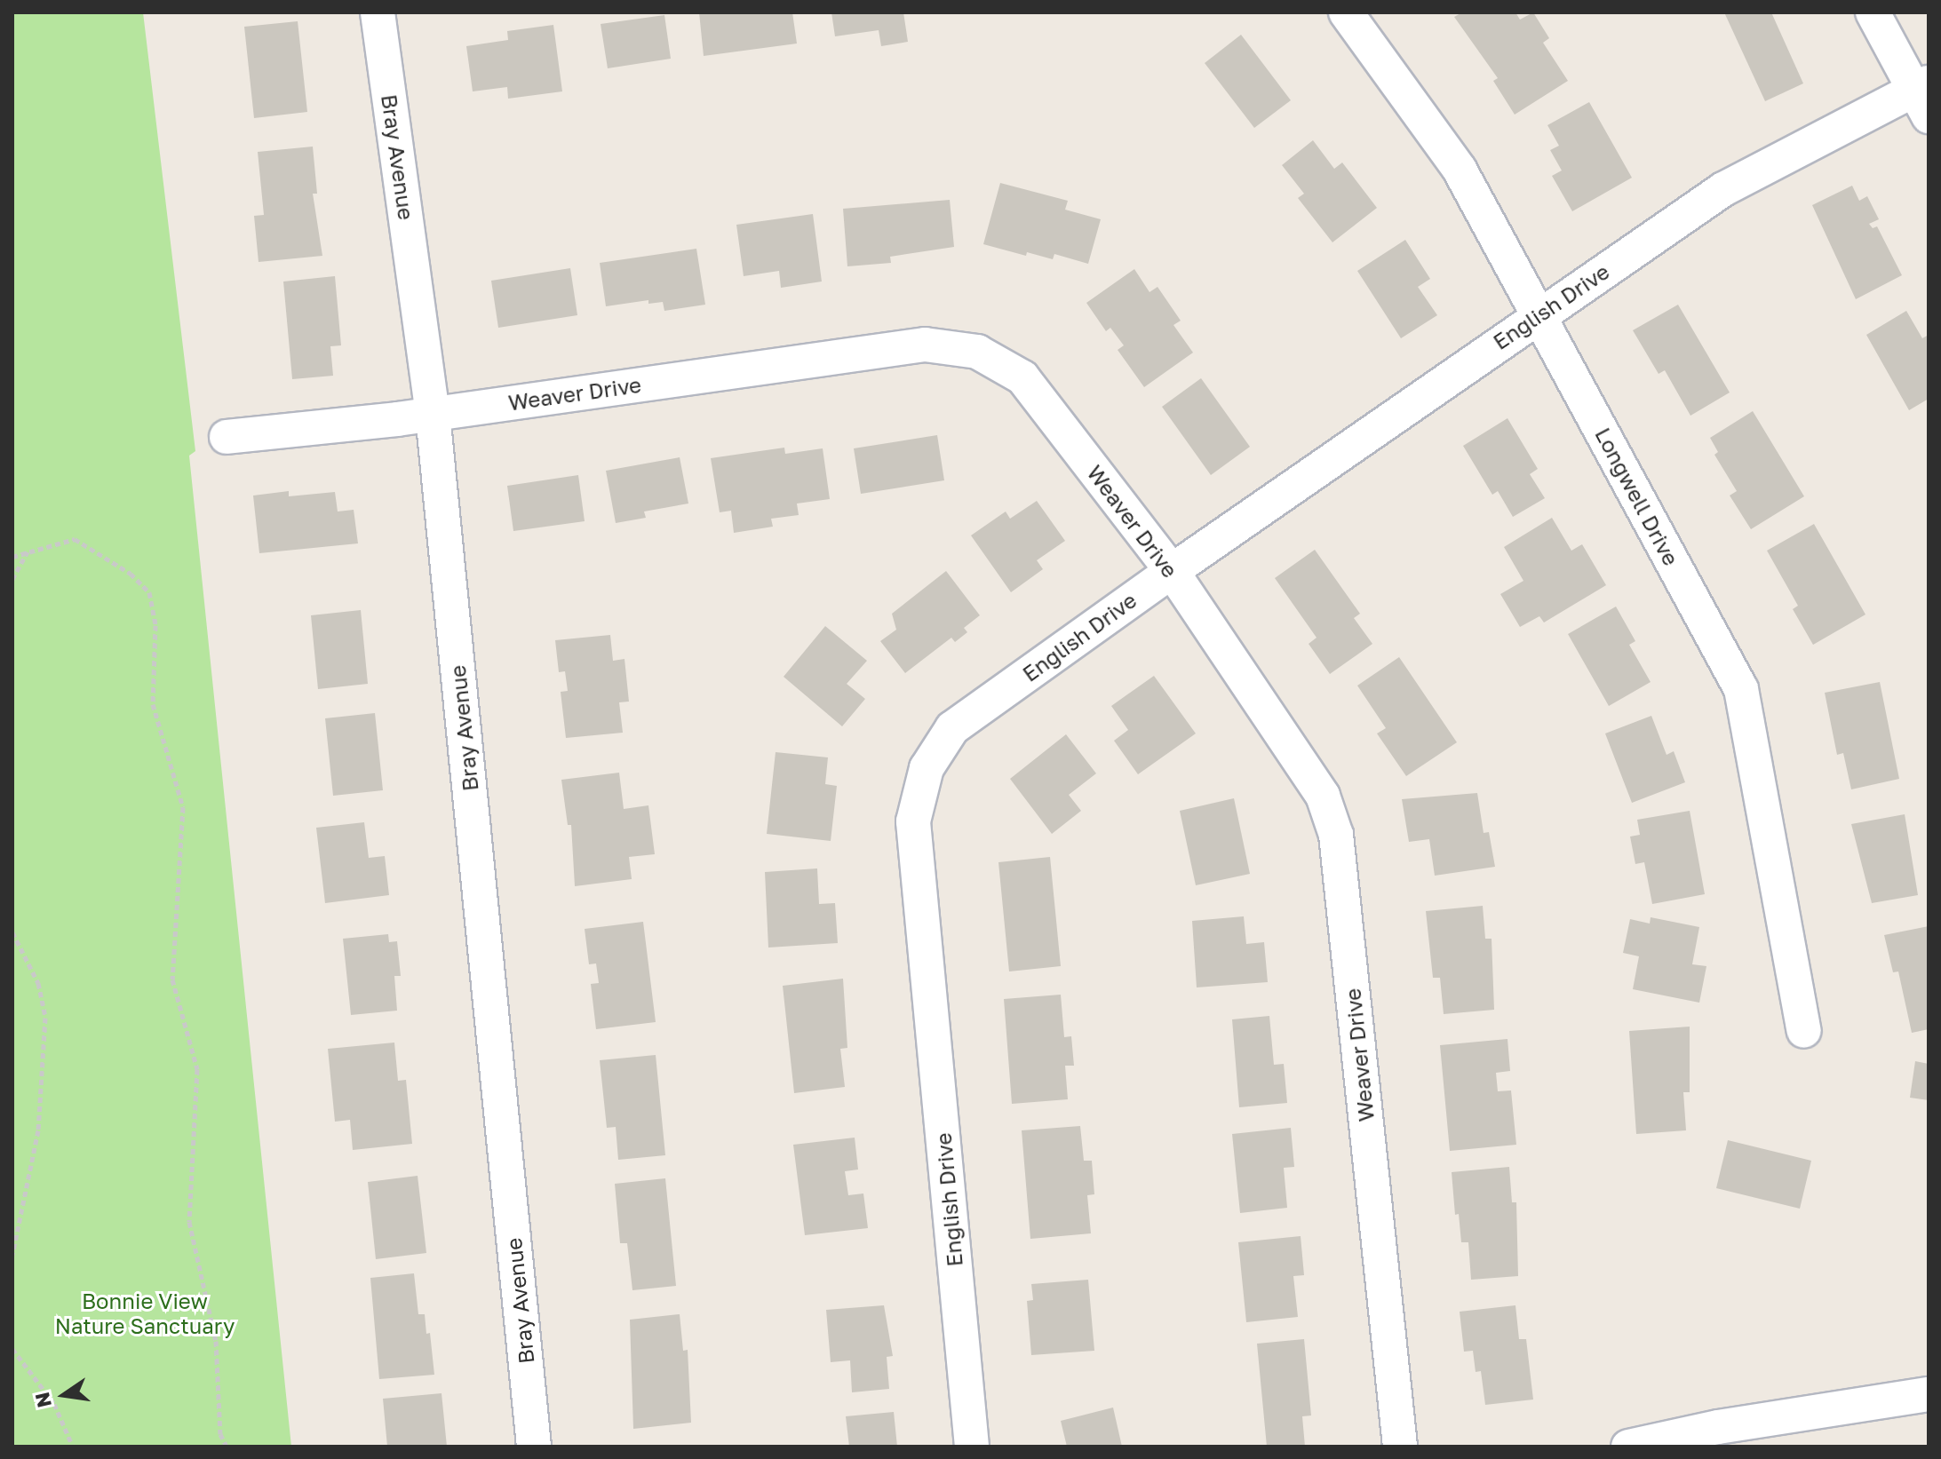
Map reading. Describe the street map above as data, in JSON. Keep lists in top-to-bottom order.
{
  "streets": {
    "street": [
      "Bray Avenue",
      "English Drive",
      "Weaver Drive",
      "Longwell Drive"
    ]
  },
  "crossings": [
    ["Bray Avenue", "Weaver Drive"],
    ["English Drive", "Weaver Drive"],
    ["English Drive", "Longwell Drive"]
  ],
  "parks": ["Bonnie View Nature Sanctuary"],
  "north": "left"
}
